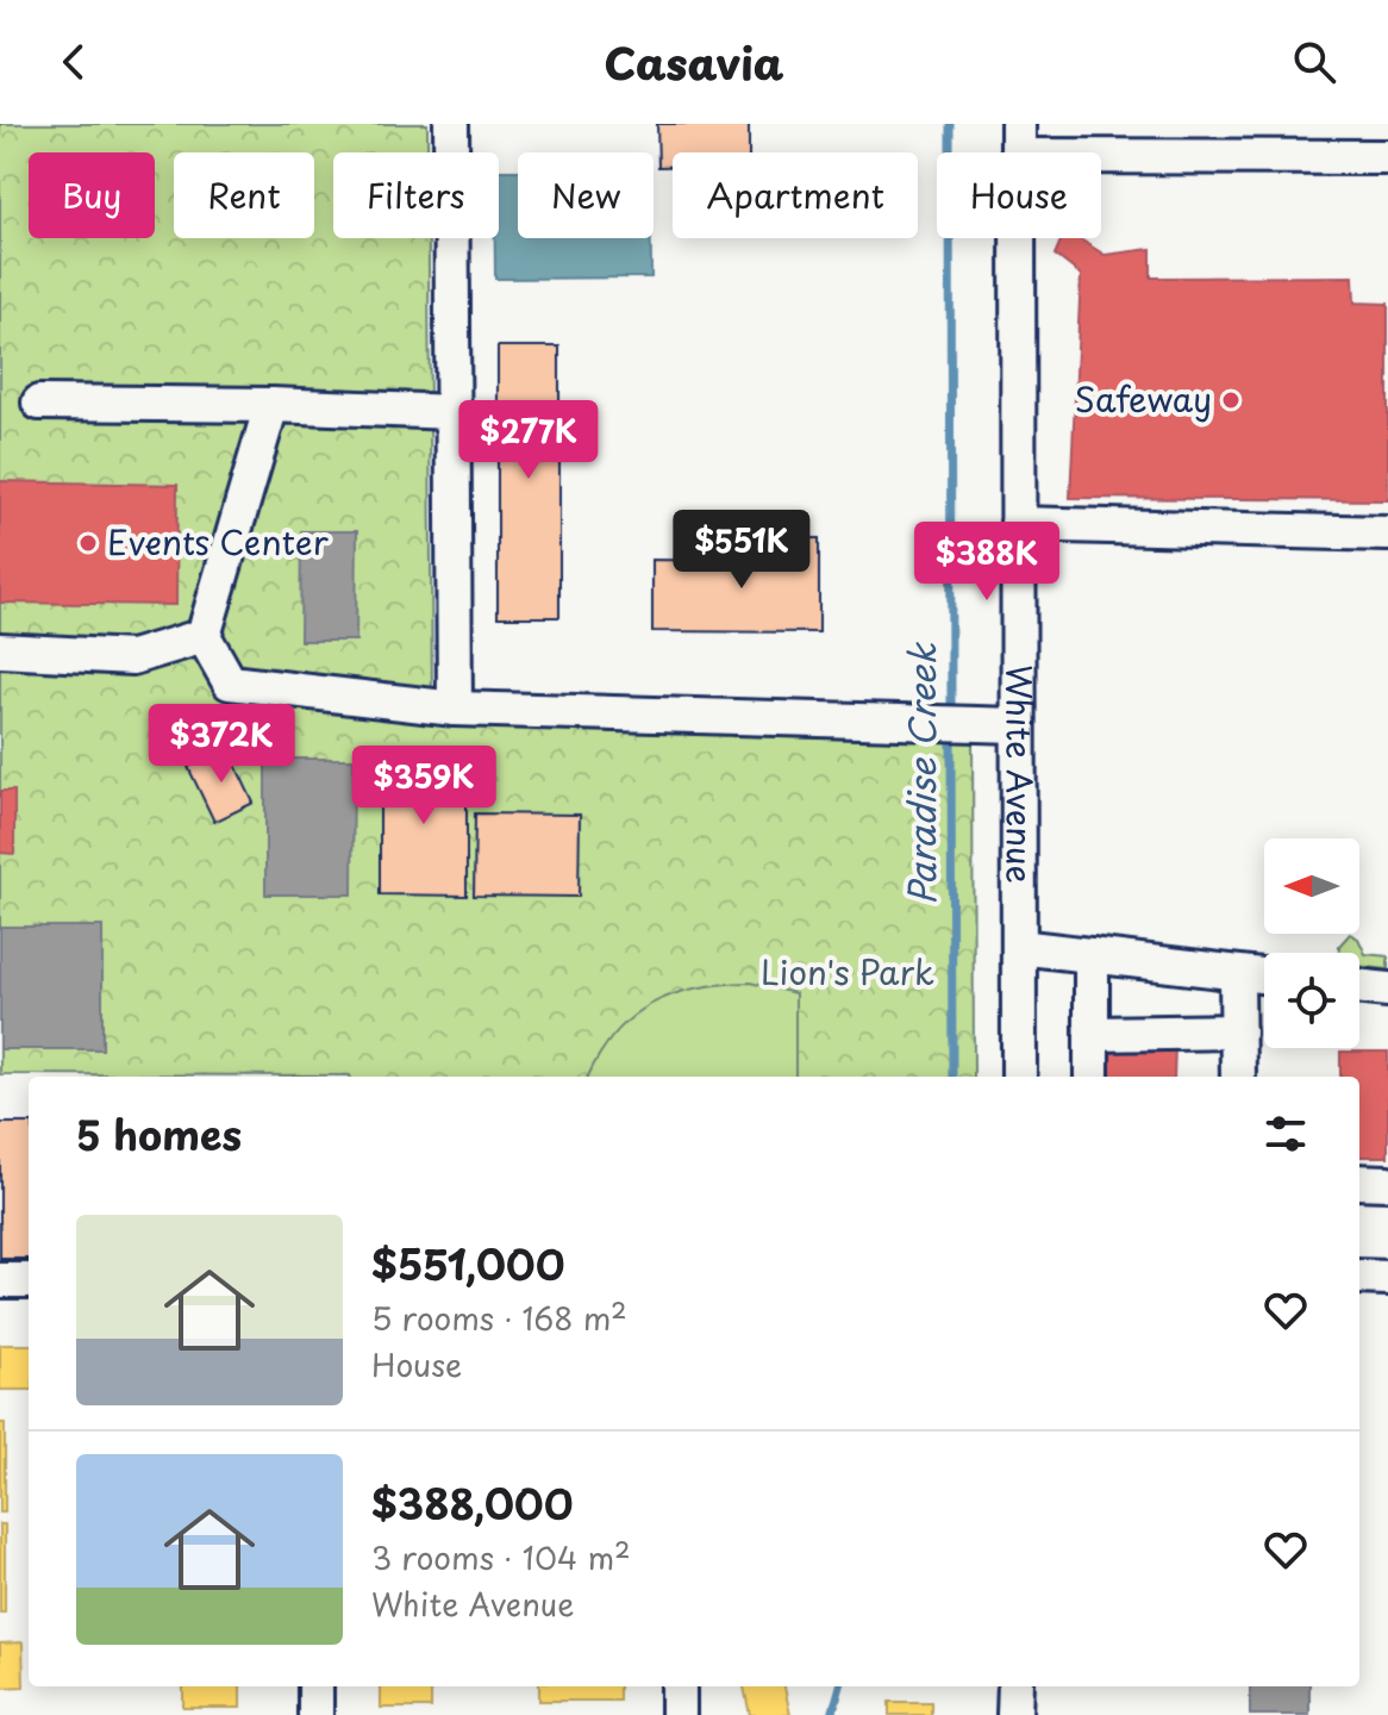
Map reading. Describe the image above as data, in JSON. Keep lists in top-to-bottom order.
{
  "streets": {
    "street": ["White Avenue"]
  },
  "water": ["Paradise Creek"],
  "parks": ["Lion's Park"],
  "places": ["Safeway", "Events Center"],
  "north": "left",
  "page": {
    "header": "Casavia",
    "chip": [
      "Buy",
      "Rent",
      "Filters",
      "New",
      "Apartment",
      "House"
    ],
    "price": [
      "$277K",
      "$551K",
      "$388K",
      "$372K",
      "$359K"
    ],
    "heading": "5 homes",
    "list": [
      {
        "name": "$551,000",
        "note": "5 rooms · 168 m² · House"
      },
      {
        "name": "$388,000",
        "note": "3 rooms · 104 m² · White Avenue"
      }
    ]
  }
}
